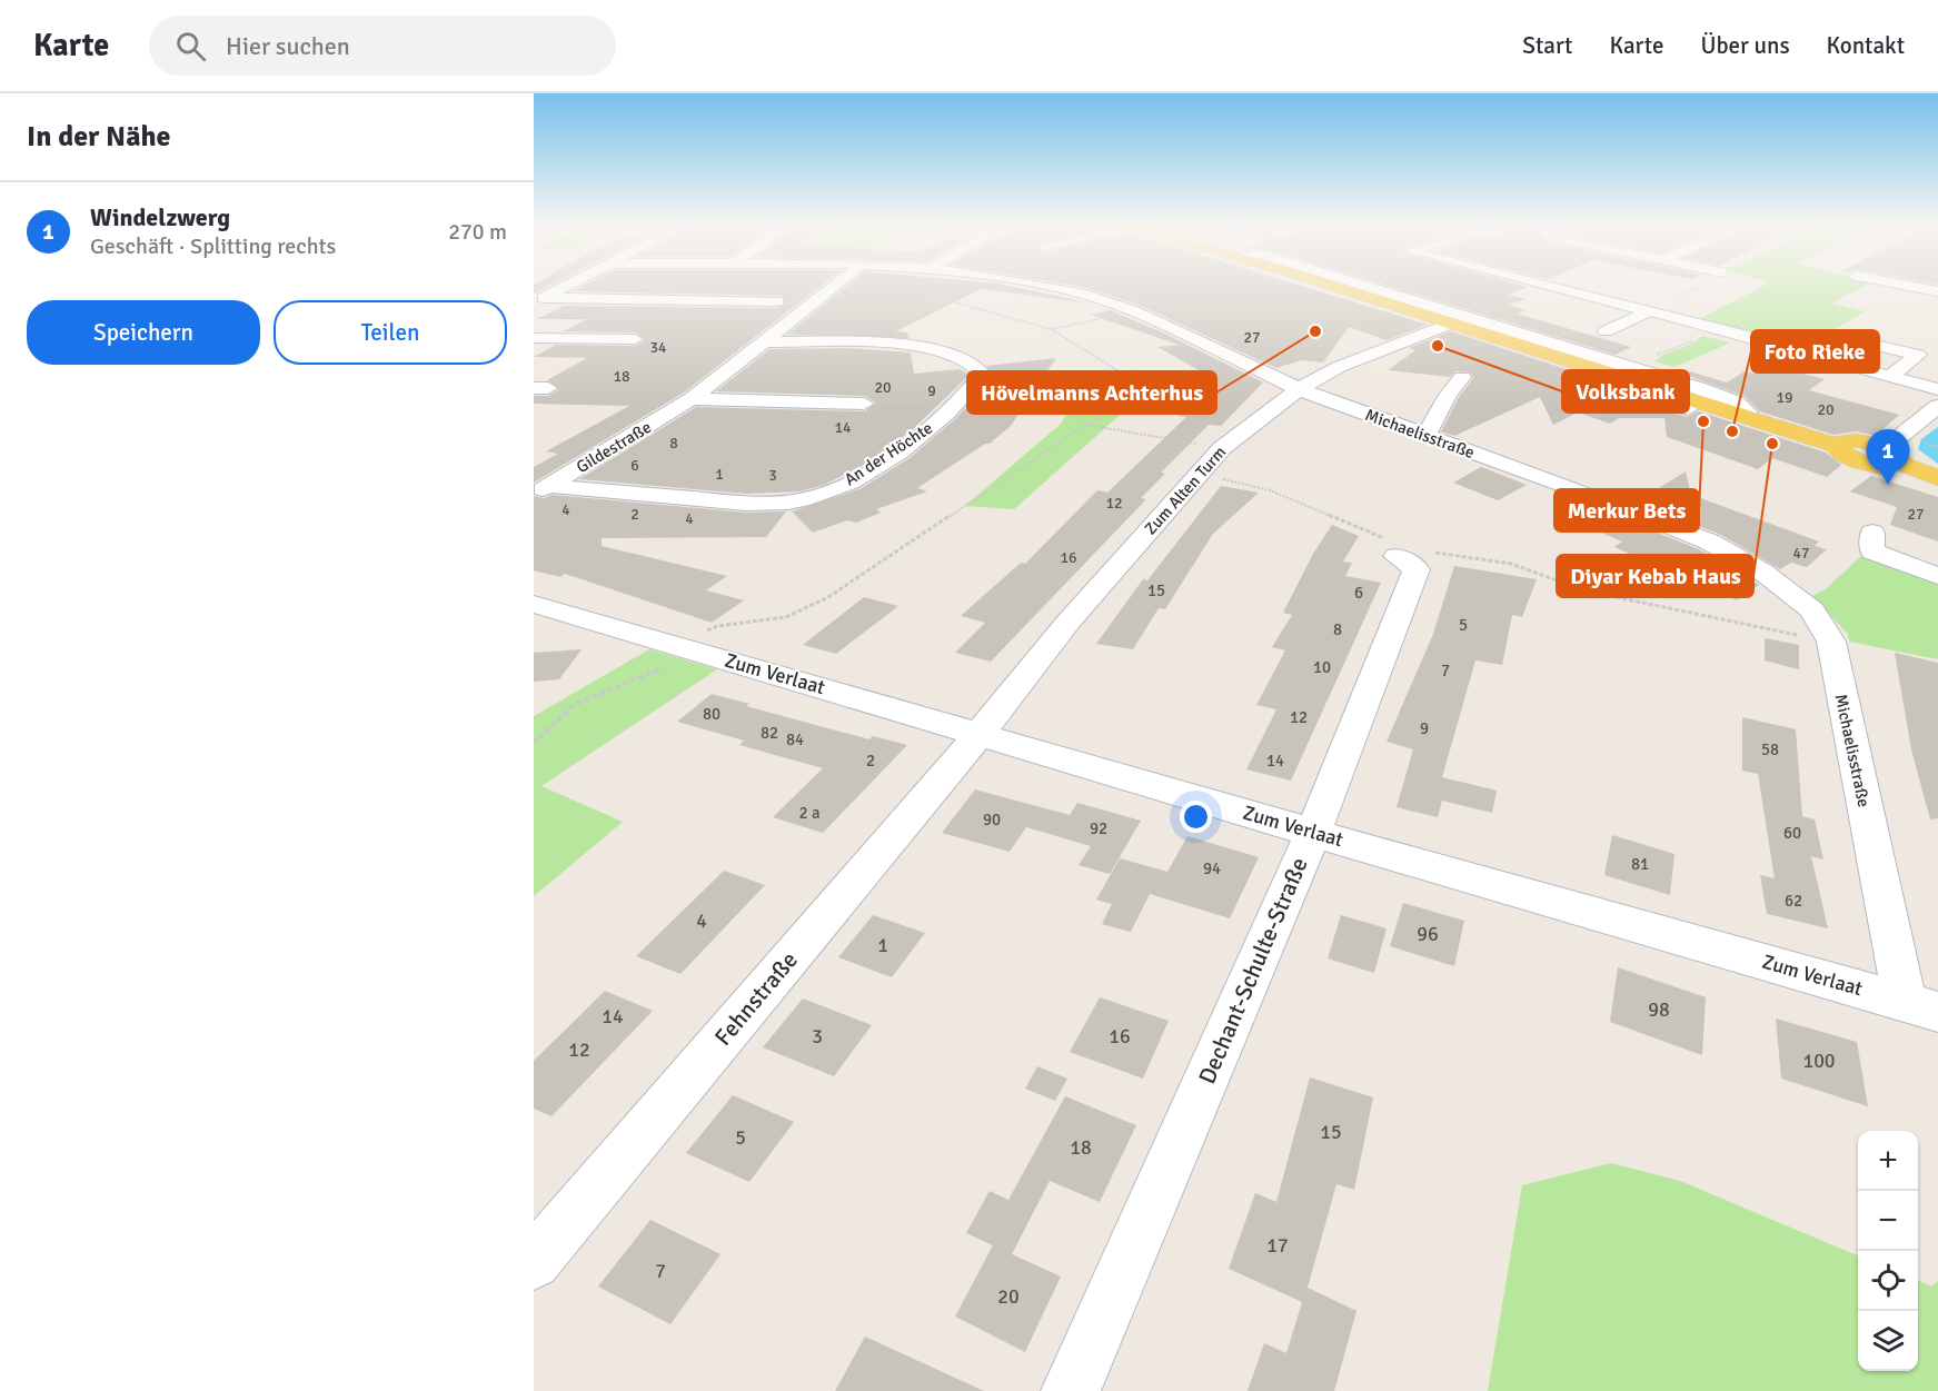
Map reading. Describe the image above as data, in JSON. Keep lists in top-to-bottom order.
{
  "streets": {
    "street": [
      "Michaelisstraße",
      "Gildestraße",
      "An der Höchte",
      "Zum Alten Turm",
      "Zum Verlaat",
      "Dechant-Schulte-Straße",
      "Fehnstraße"
    ]
  },
  "crossings": [
    ["Michaelisstraße", "Zum Alten Turm"],
    ["Michaelisstraße", "Zum Verlaat"],
    ["Gildestraße", "An der Höchte"],
    ["Zum Alten Turm", "Zum Verlaat"],
    ["Zum Alten Turm", "Fehnstraße"],
    ["Zum Verlaat", "Dechant-Schulte-Straße"],
    ["Zum Verlaat", "Fehnstraße"]
  ],
  "places": [
    "Hövelmanns Achterhus",
    "Volksbank",
    "Merkur Bets",
    "Foto Rieke",
    "Diyar Kebab Haus"
  ],
  "house_numbers": [
    "27",
    "34",
    "18",
    "20",
    "9",
    "19",
    "20",
    "14",
    "8",
    "6",
    "1",
    "3",
    "12",
    "4",
    "2",
    "27",
    "4",
    "47",
    "16",
    "15",
    "6",
    "5",
    "8",
    "10",
    "7",
    "80",
    "12",
    "9",
    "82",
    "84",
    "58",
    "2",
    "14",
    "2 a",
    "90",
    "92",
    "60",
    "81",
    "94",
    "62",
    "4",
    "96",
    "1",
    "98",
    "14",
    "3",
    "16",
    "12",
    "100",
    "15",
    "5",
    "18",
    "17",
    "7",
    "20"
  ],
  "page": {
    "header": "Karte",
    "search": "Hier suchen",
    "nav": [
      "Start",
      "Karte",
      "Über uns",
      "Kontakt"
    ],
    "heading": "In der Nähe",
    "list": [
      {
        "mark": "1",
        "name": "Windelzwerg",
        "note": "Geschäft · Splitting rechts",
        "value": "270 m"
      }
    ],
    "buttons": ["Speichern", "Teilen"],
    "pins": "1",
    "map_buttons": ["+", "−"]
  }
}
